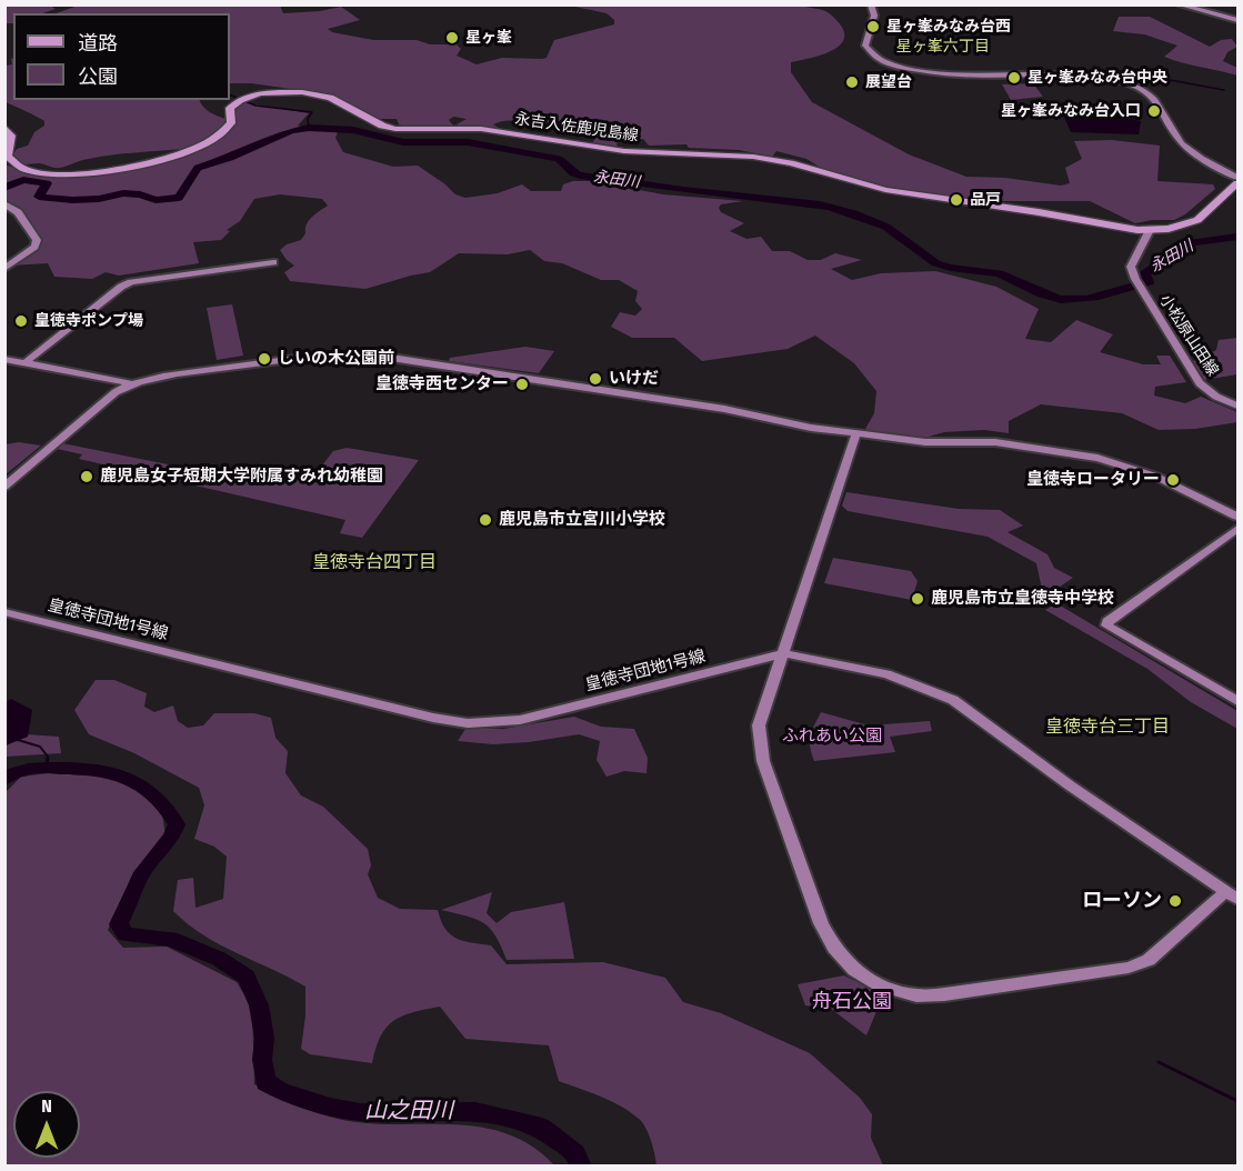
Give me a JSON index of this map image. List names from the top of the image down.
{
  "streets": {
    "main road": ["永吉入佐鹿児島線"],
    "street": ["小松原山田線", "皇徳寺団地1号線"]
  },
  "crossings": [
    ["永吉入佐鹿児島線", "小松原山田線"]
  ],
  "districts": ["星ヶ峯六丁目", "皇徳寺台四丁目", "皇徳寺台三丁目"],
  "water": ["永田川", "山之田川"],
  "parks": ["ふれあい公園", "舟石公園"],
  "places": [
    "星ヶ峯みなみ台西",
    "星ヶ峯",
    "星ヶ峯みなみ台中央",
    "展望台",
    "星ヶ峯みなみ台入口",
    "品戸",
    "皇徳寺ポンプ場",
    "しいの木公園前",
    "いけだ",
    "皇徳寺西センター",
    "鹿児島女子短期大学附属すみれ幼稚園",
    "皇徳寺ロータリー",
    "鹿児島市立宮川小学校",
    "鹿児島市立皇徳寺中学校",
    "ローソン"
  ],
  "legend": ["道路", "公園"],
  "north": "top"
}
